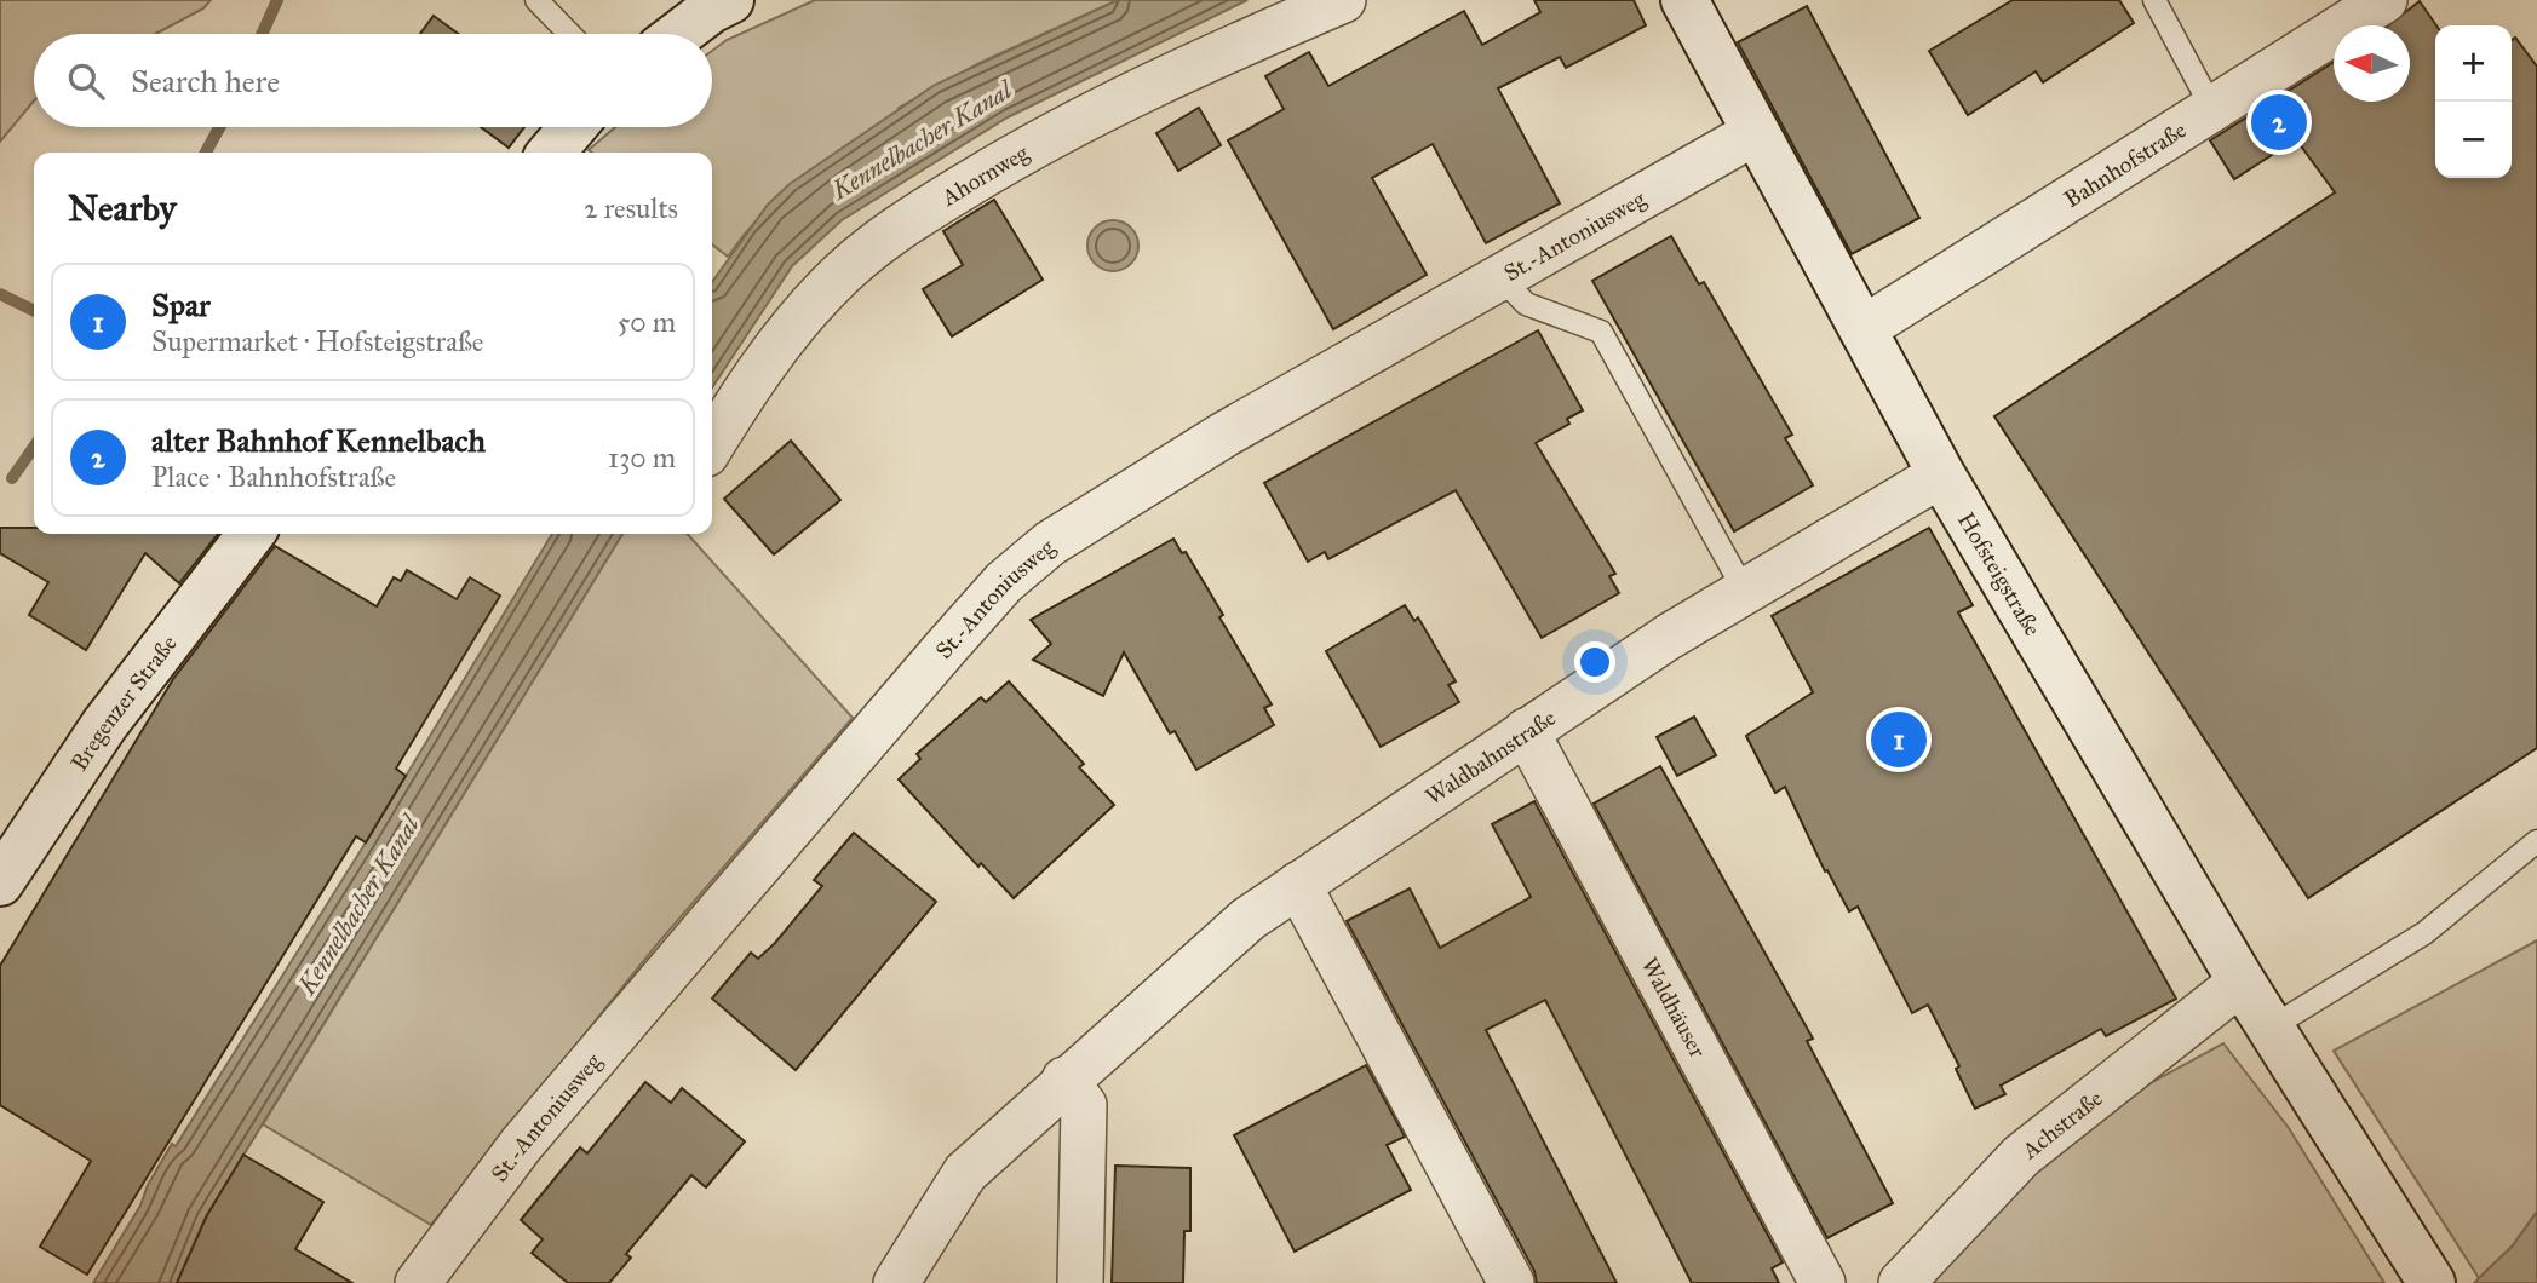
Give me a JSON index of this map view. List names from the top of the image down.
{
  "streets": {
    "main road": ["Hofsteigstraße", "Bregenzer Straße"],
    "street": [
      "Bahnhofstraße",
      "Ahornweg",
      "St.-Antoniusweg",
      "Waldbahnstraße",
      "Waldhäuser",
      "Achstraße"
    ]
  },
  "crossings": [
    ["Bahnhofstraße", "Hofsteigstraße"],
    ["St.-Antoniusweg", "Hofsteigstraße"],
    ["Hofsteigstraße", "Waldbahnstraße"],
    ["Hofsteigstraße", "Achstraße"],
    ["Waldbahnstraße", "Waldhäuser"]
  ],
  "water": ["Kennelbacher Kanal"],
  "north": "left",
  "page": {
    "map_buttons": ["+", "−"],
    "search": "Search here",
    "pins": ["2", "1"],
    "heading": ["Nearby", "2 results"],
    "list": [
      {
        "mark": "1",
        "name": "Spar",
        "note": "Supermarket · Hofsteigstraße",
        "value": "50 m"
      },
      {
        "mark": "2",
        "name": "alter Bahnhof Kennelbach",
        "note": "Place · Bahnhofstraße",
        "value": "130 m"
      }
    ]
  }
}
